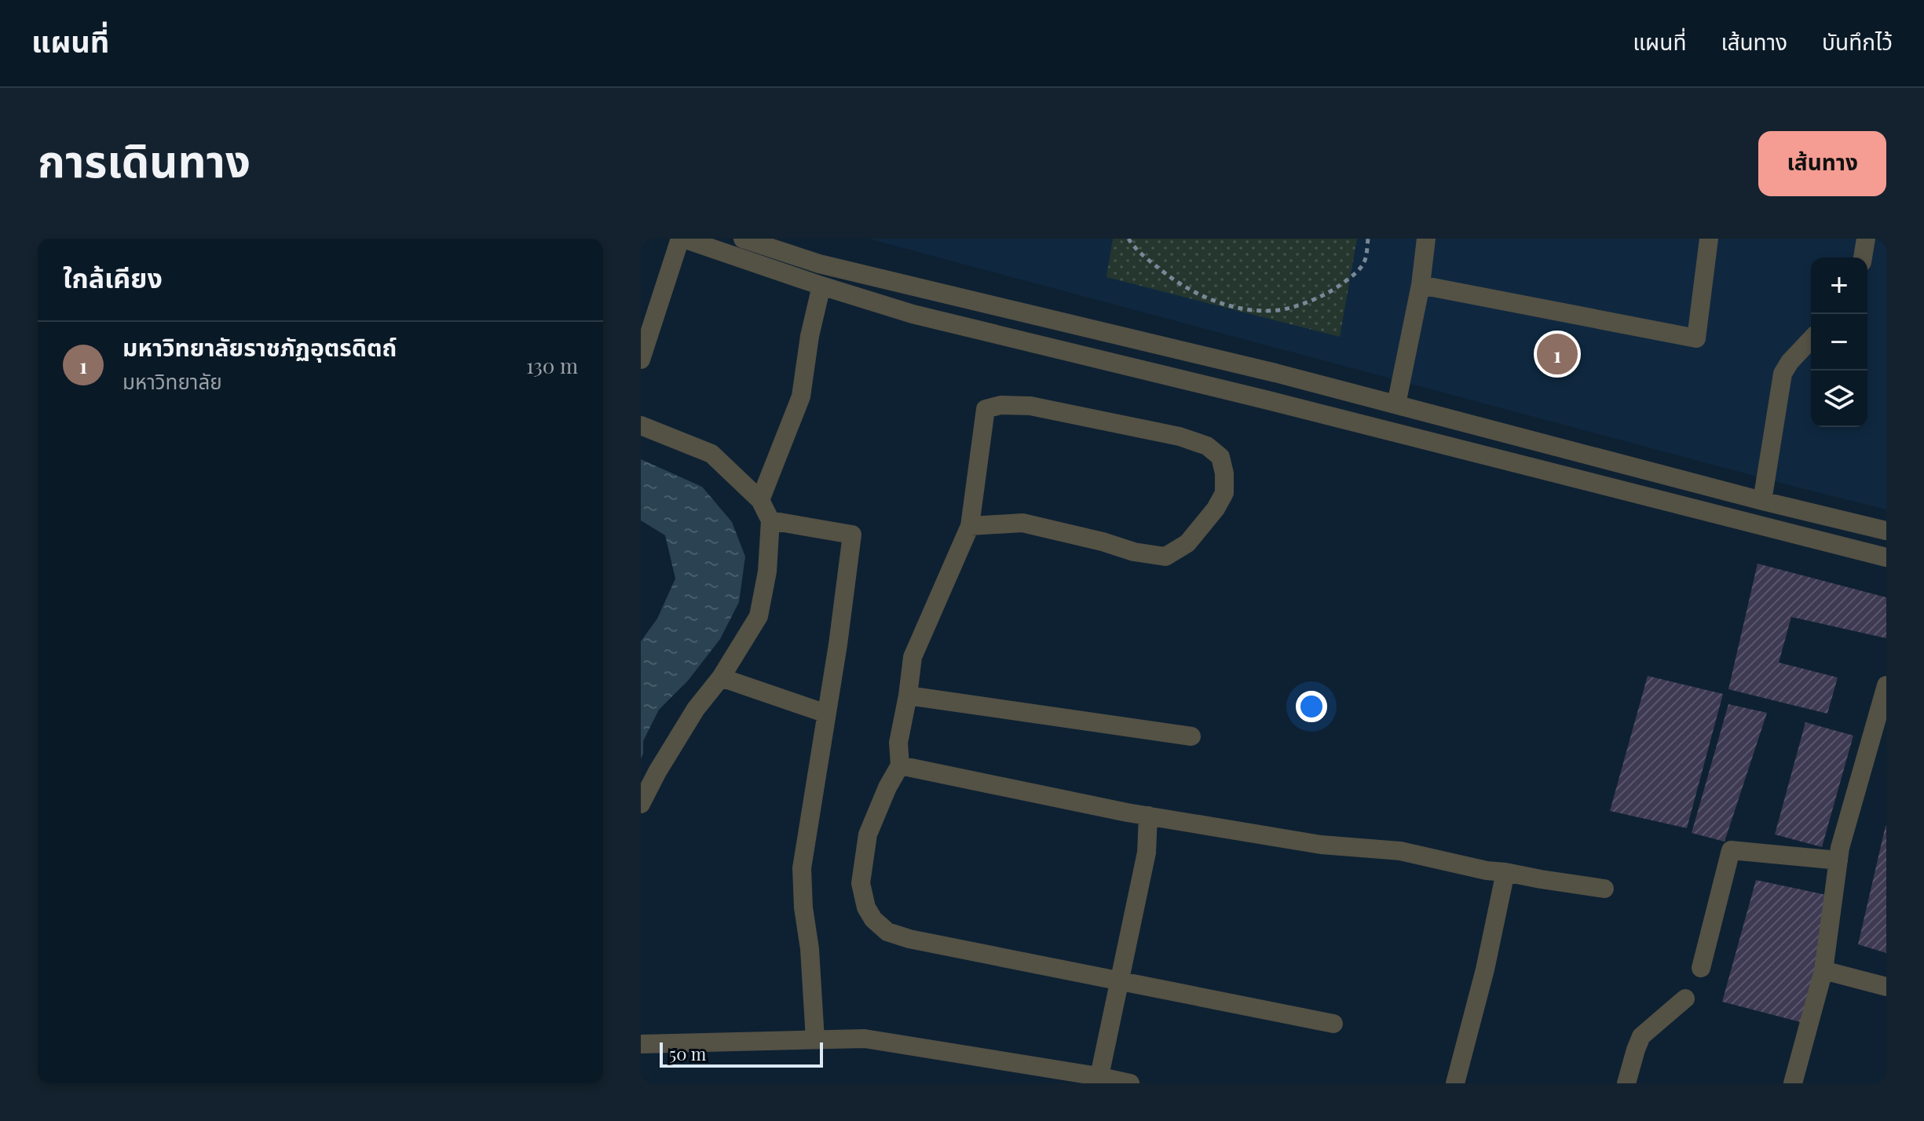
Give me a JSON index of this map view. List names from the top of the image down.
{
  "scale_bar": "50 m",
  "page": {
    "header": "แผนที่",
    "nav": ["แผนที่", "เส้นทาง", "บันทึกไว้"],
    "title": "การเดินทาง",
    "buttons": "เส้นทาง",
    "heading": "ใกล้เคียง",
    "map_buttons": ["+", "−"],
    "list": [
      {
        "mark": "1",
        "name": "มหาวิทยาลัยราชภัฏอุตรดิตถ์",
        "note": "มหาวิทยาลัย",
        "value": "130 m"
      }
    ],
    "pins": "1",
    "scale": "50 m"
  }
}
